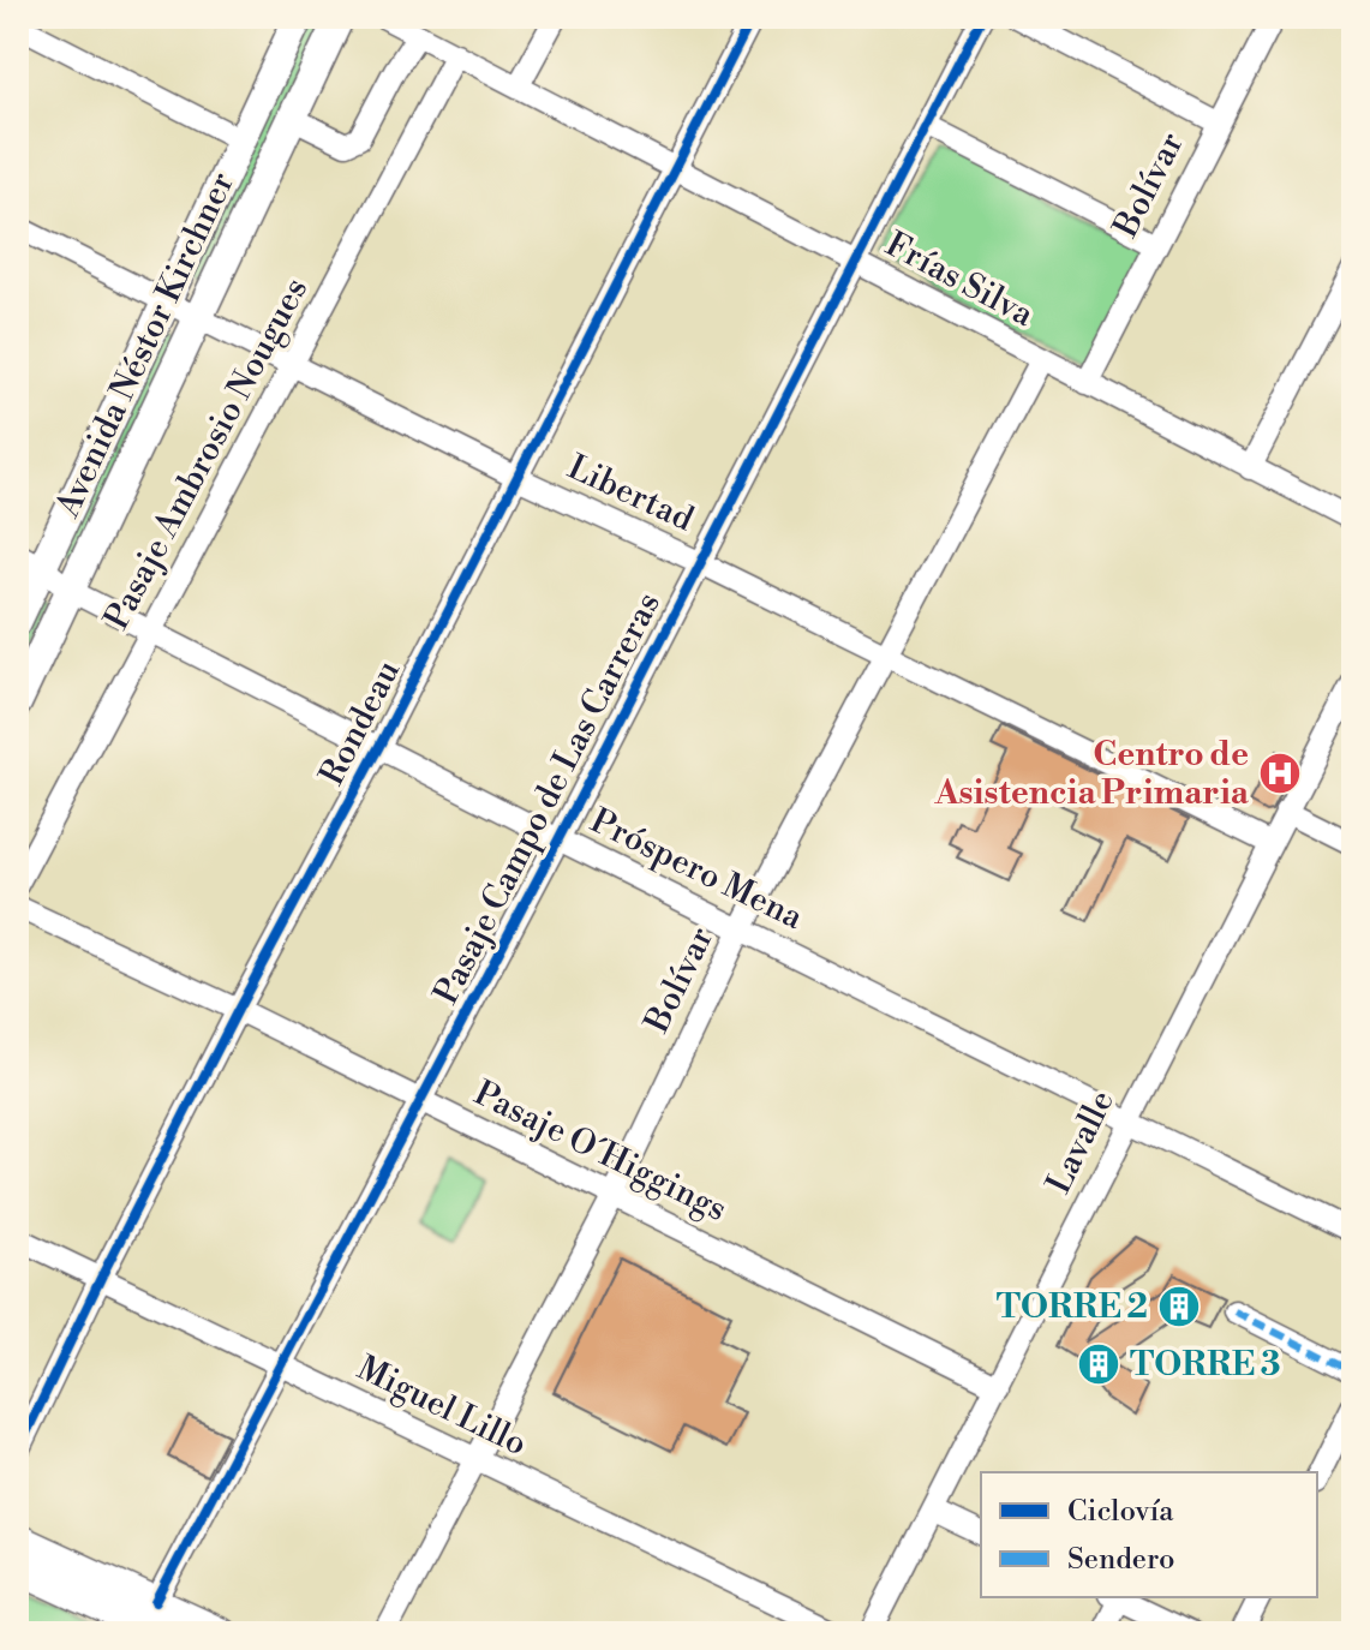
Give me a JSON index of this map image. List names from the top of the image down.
{
  "streets": {
    "main road": ["Avenida Néstor Kirchner"],
    "street": [
      "Bolívar",
      "Frías Silva",
      "Pasaje Ambrosio Nougues",
      "Libertad",
      "Rondeau",
      "Pasaje Campo de Las Carreras",
      "Próspero Mena",
      "Lavalle",
      "Pasaje O´Higgings",
      "Miguel Lillo"
    ]
  },
  "crossings": [
    ["Bolívar", "Frías Silva"],
    ["Bolívar", "Libertad"],
    ["Bolívar", "Próspero Mena"],
    ["Bolívar", "Pasaje O´Higgings"],
    ["Bolívar", "Miguel Lillo"],
    ["Frías Silva", "Pasaje Ambrosio Nougues"],
    ["Frías Silva", "Rondeau"],
    ["Frías Silva", "Pasaje Campo de Las Carreras"],
    ["Avenida Néstor Kirchner", "Libertad"],
    ["Avenida Néstor Kirchner", "Próspero Mena"],
    ["Pasaje Ambrosio Nougues", "Libertad"],
    ["Pasaje Ambrosio Nougues", "Próspero Mena"],
    ["Libertad", "Rondeau"],
    ["Libertad", "Pasaje Campo de Las Carreras"],
    ["Libertad", "Lavalle"],
    ["Rondeau", "Próspero Mena"],
    ["Rondeau", "Pasaje O´Higgings"],
    ["Rondeau", "Miguel Lillo"],
    ["Pasaje Campo de Las Carreras", "Próspero Mena"],
    ["Pasaje Campo de Las Carreras", "Pasaje O´Higgings"],
    ["Pasaje Campo de Las Carreras", "Miguel Lillo"],
    ["Próspero Mena", "Lavalle"],
    ["Lavalle", "Pasaje O´Higgings"]
  ],
  "places": {
    "hospital": ["Centro de Asistencia Primaria"],
    "building": ["TORRE 2", "TORRE 3"]
  },
  "legend": ["Ciclovía", "Sendero"]
}
